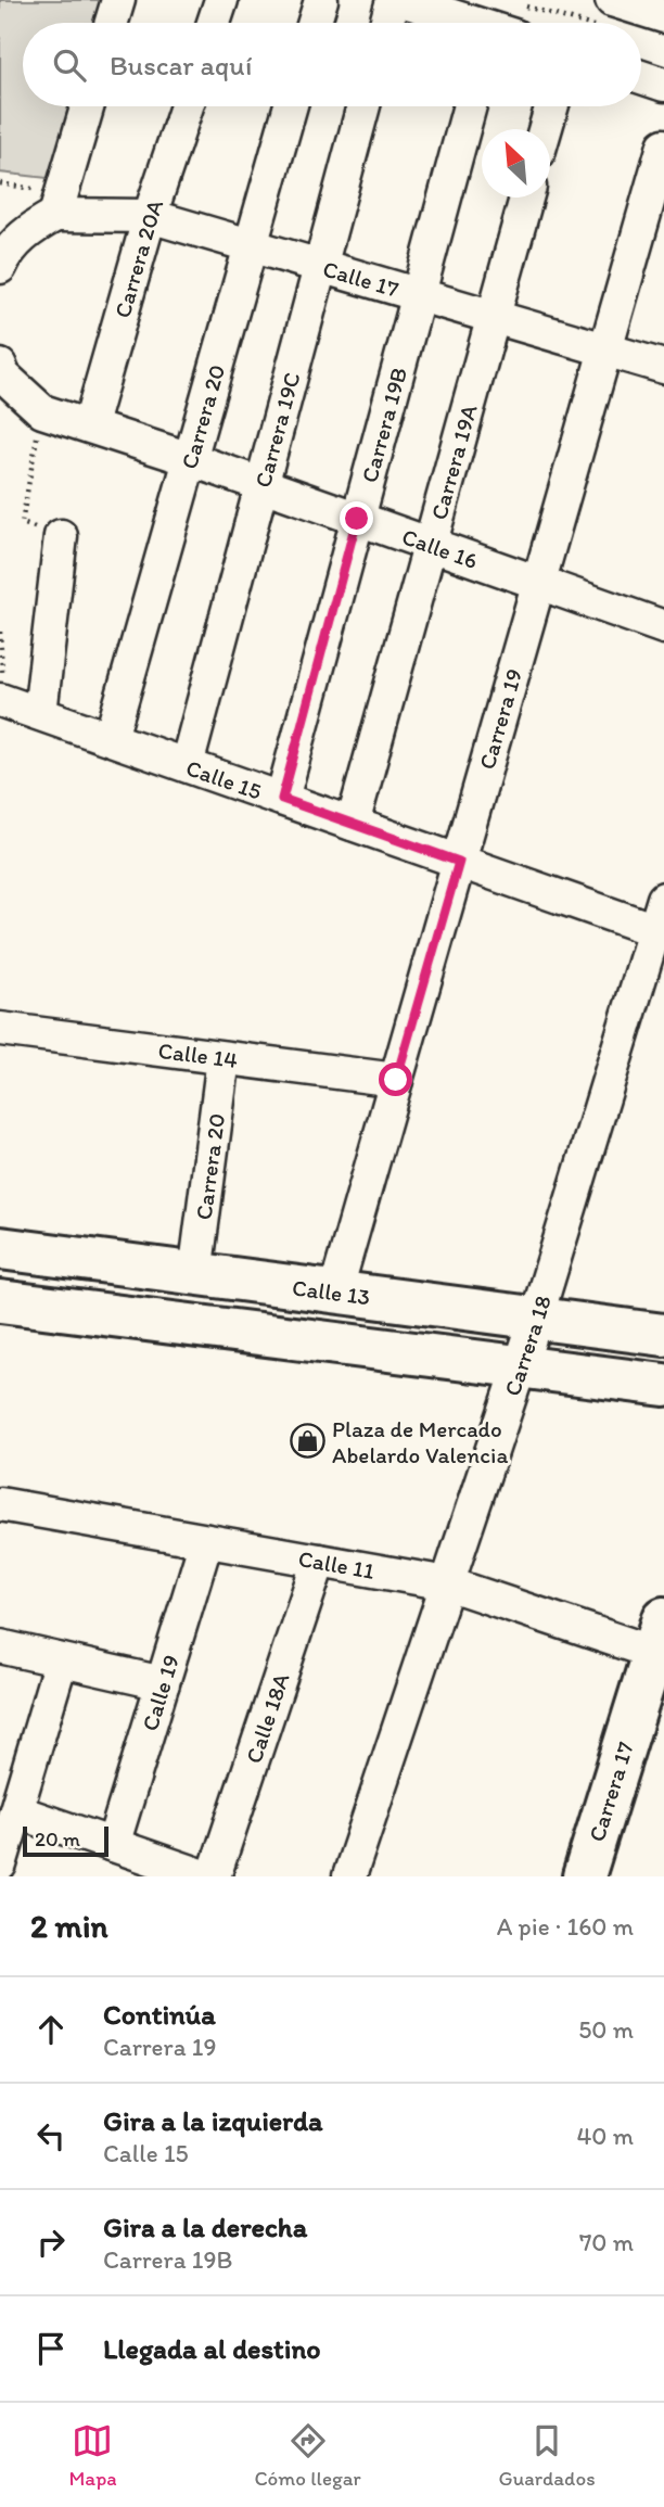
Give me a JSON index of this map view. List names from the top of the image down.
{
  "streets": {
    "street": [
      "Carrera 20A",
      "Calle 17",
      "Carrera 20",
      "Carrera 19B",
      "Carrera 19C",
      "Carrera 19A",
      "Calle 16",
      "Carrera 19",
      "Calle 15",
      "Calle 14",
      "Calle 13",
      "Carrera 18",
      "Calle 11",
      "Calle 19",
      "Calle 18A",
      "Carrera 17"
    ]
  },
  "crossings": [
    ["Carrera 20A", "Calle 17"],
    ["Carrera 20A", "Calle 16"],
    ["Calle 17", "Carrera 20"],
    ["Calle 17", "Carrera 19B"],
    ["Calle 17", "Carrera 19C"],
    ["Calle 17", "Carrera 19A"],
    ["Calle 17", "Carrera 19"],
    ["Carrera 20", "Calle 16"],
    ["Carrera 20", "Calle 15"],
    ["Carrera 20", "Calle 14"],
    ["Carrera 20", "Calle 13"],
    ["Carrera 19B", "Calle 16"],
    ["Carrera 19B", "Calle 15"],
    ["Carrera 19C", "Calle 16"],
    ["Carrera 19C", "Calle 15"],
    ["Carrera 19A", "Calle 16"],
    ["Carrera 19A", "Calle 15"],
    ["Calle 16", "Carrera 19"],
    ["Carrera 19", "Calle 15"],
    ["Carrera 19", "Calle 14"],
    ["Carrera 19", "Calle 13"],
    ["Calle 15", "Carrera 18"],
    ["Calle 13", "Carrera 18"],
    ["Carrera 18", "Calle 11"],
    ["Calle 11", "Calle 19"],
    ["Calle 11", "Calle 18A"],
    ["Calle 11", "Carrera 17"]
  ],
  "places": {
    "shop": ["Plaza de Mercado Abelardo Valencia"]
  },
  "scale_bar": "20 m",
  "north": "top left",
  "page": {
    "search": "Buscar aquí",
    "scale": "20 m",
    "heading": ["2 min", "A pie · 160 m"],
    "list": [
      ["Continúa", "Carrera 19", "50 m"],
      ["Gira a la izquierda", "Calle 15", "40 m"],
      ["Gira a la derecha", "Carrera 19B", "70 m"],
      "Llegada al destino"
    ],
    "nav": ["Mapa", "Cómo llegar", "Guardados"]
  }
}
